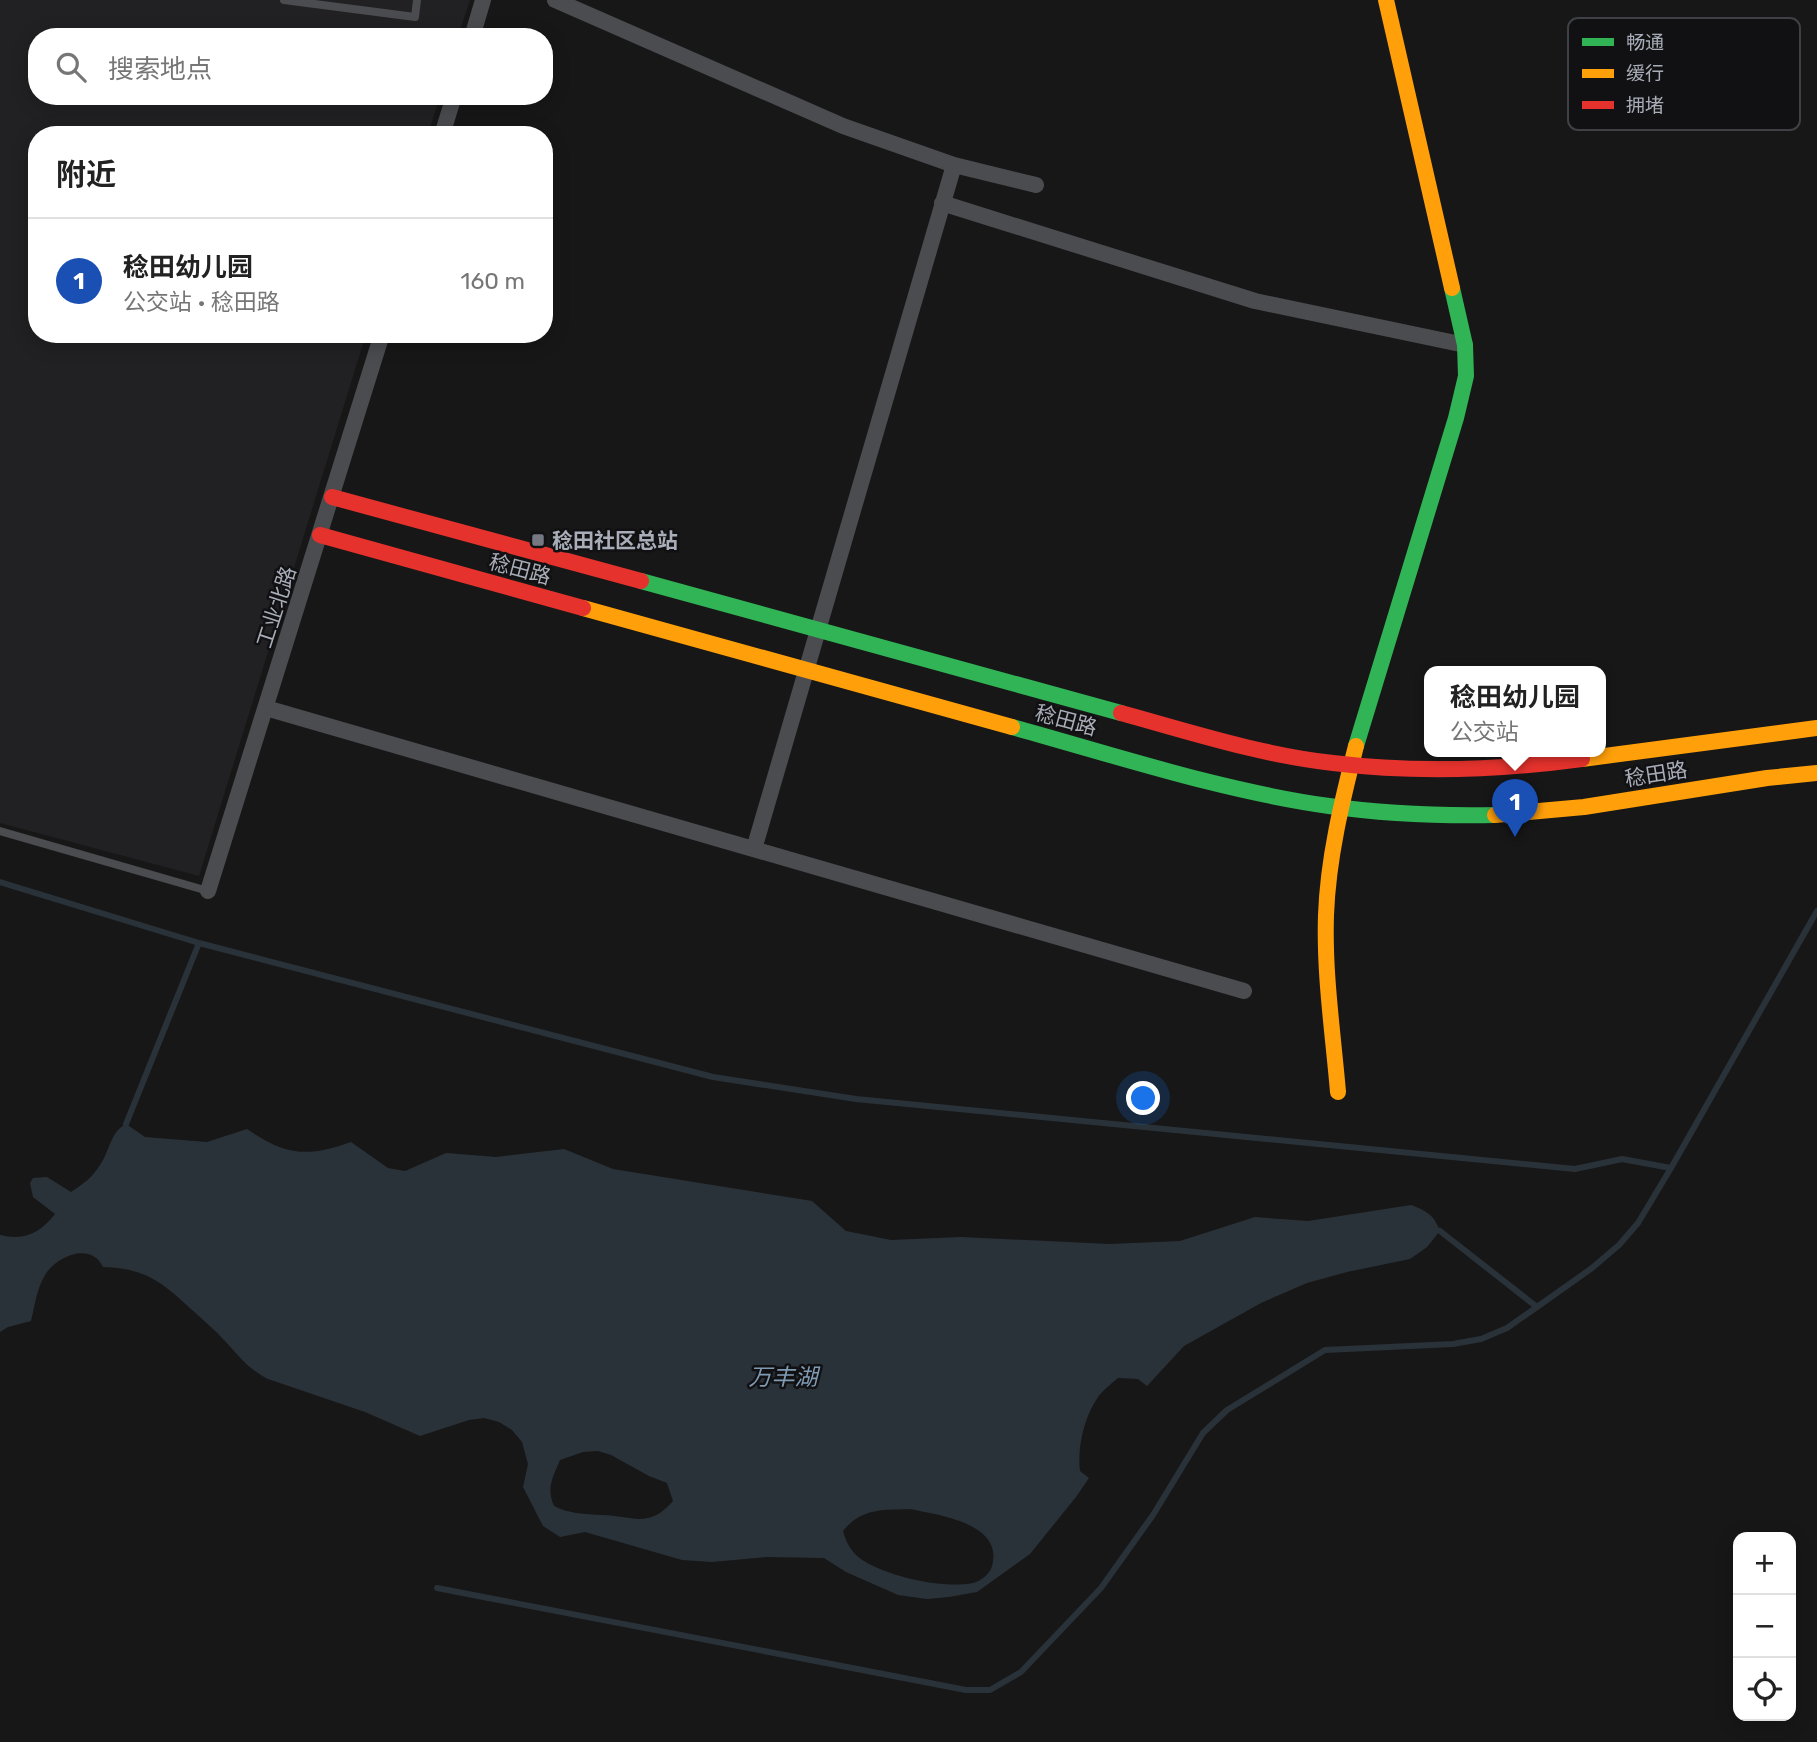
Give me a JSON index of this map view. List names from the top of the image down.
{
  "streets": {
    "street": ["稔田路", "工业北路"]
  },
  "crossings": [
    ["稔田路", "工业北路"]
  ],
  "water": ["万丰湖"],
  "places": {
    "transit": ["稔田社区总站"]
  },
  "legend": ["畅通", "缓行", "拥堵"],
  "page": {
    "search": "搜索地点",
    "heading": "附近",
    "list": [
      {
        "mark": "1",
        "name": "稔田幼儿园",
        "note": "公交站 · 稔田路",
        "value": "160 m"
      }
    ],
    "popup": ["稔田幼儿园", "公交站"],
    "pins": "1",
    "map_buttons": ["+", "−"]
  }
}
